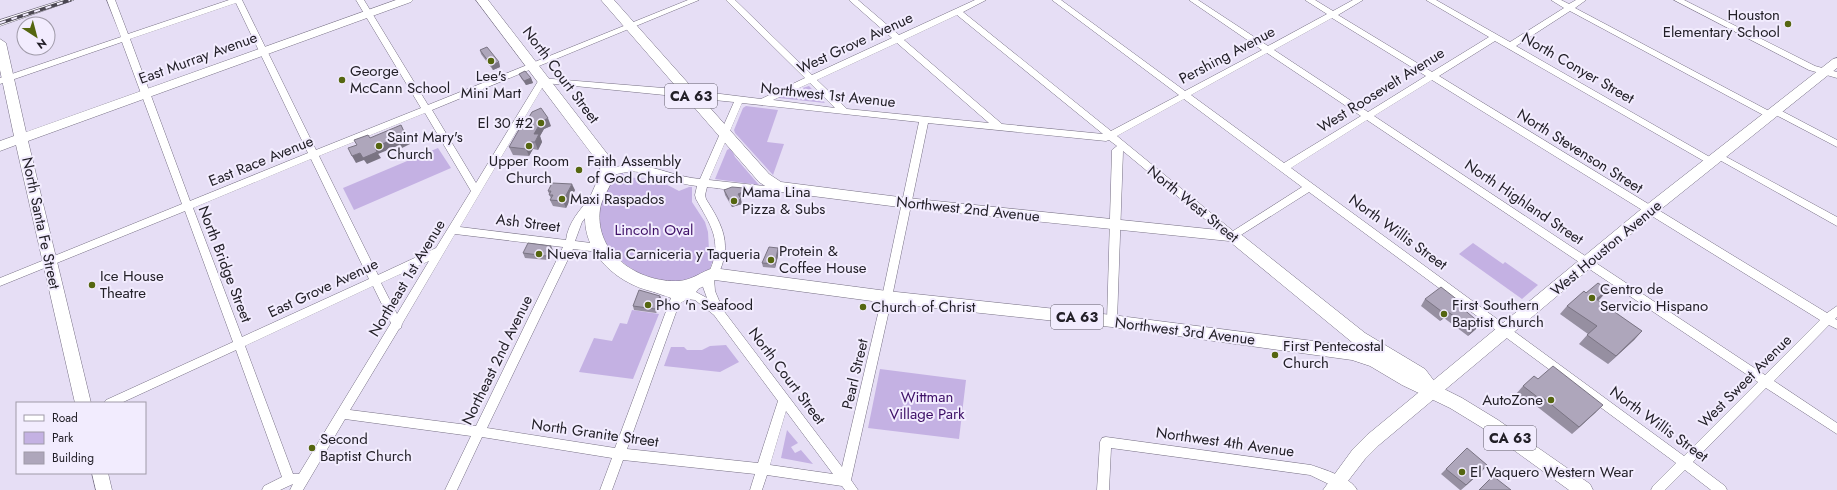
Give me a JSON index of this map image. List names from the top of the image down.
{
  "streets": {
    "main road": [
      "North Court Street",
      "CA 63",
      "North West Street",
      "Northwest 2nd Avenue",
      "Northwest 3rd Avenue"
    ],
    "street": [
      "West Grove Avenue",
      "Pershing Avenue",
      "East Murray Avenue",
      "North Conyer Street",
      "West Roosevelt Avenue",
      "Northwest 1st Avenue",
      "North Stevenson Street",
      "East Race Avenue",
      "North Highland Street",
      "North Santa Fe Street",
      "Ash Street",
      "North Willis Street",
      "West Houston Avenue",
      "North Bridge Street",
      "Northeast 1st Avenue",
      "East Grove Avenue",
      "Northeast 2nd Avenue",
      "Pearl Street",
      "West Sweet Avenue",
      "North Granite Street",
      "Northwest 4th Avenue"
    ]
  },
  "crossings": [
    ["West Grove Avenue", "Northwest 1st Avenue"],
    ["West Grove Avenue", "North West Street"],
    ["Pershing Avenue", "Northwest 1st Avenue"],
    ["Pershing Avenue", "North Stevenson Street"],
    ["Pershing Avenue", "North Highland Street"],
    ["Pershing Avenue", "North West Street"],
    ["Pershing Avenue", "North Willis Street"],
    ["East Murray Avenue", "North Santa Fe Street"],
    ["East Murray Avenue", "North Bridge Street"],
    ["North Conyer Street", "West Roosevelt Avenue"],
    ["North Conyer Street", "West Houston Avenue"],
    ["North Court Street", "Northwest 1st Avenue"],
    ["North Court Street", "CA 63"],
    ["North Court Street", "East Race Avenue"],
    ["North Court Street", "Northwest 2nd Avenue"],
    ["North Court Street", "Ash Street"],
    ["North Court Street", "Northeast 1st Avenue"],
    ["North Court Street", "Northwest 3rd Avenue"],
    ["North Court Street", "Northeast 2nd Avenue"],
    ["North Court Street", "Pearl Street"],
    ["North Court Street", "North Granite Street"],
    ["West Roosevelt Avenue", "North Stevenson Street"],
    ["West Roosevelt Avenue", "North Highland Street"],
    ["West Roosevelt Avenue", "North Willis Street"],
    ["Northwest 1st Avenue", "CA 63"],
    ["Northwest 1st Avenue", "North West Street"],
    ["Northwest 1st Avenue", "Northeast 1st Avenue"],
    ["Northwest 1st Avenue", "Pearl Street"],
    ["CA 63", "East Race Avenue"],
    ["CA 63", "North West Street"],
    ["CA 63", "Northwest 2nd Avenue"],
    ["CA 63", "Ash Street"],
    ["CA 63", "West Houston Avenue"],
    ["CA 63", "Northwest 3rd Avenue"],
    ["CA 63", "Northeast 2nd Avenue"],
    ["North Stevenson Street", "West Houston Avenue"],
    ["North Stevenson Street", "West Sweet Avenue"],
    ["East Race Avenue", "North Santa Fe Street"],
    ["East Race Avenue", "North Bridge Street"],
    ["North Highland Street", "West Houston Avenue"],
    ["North Highland Street", "West Sweet Avenue"],
    ["North West Street", "Northwest 2nd Avenue"],
    ["North West Street", "West Houston Avenue"],
    ["North West Street", "Northwest 3rd Avenue"],
    ["Northwest 2nd Avenue", "Ash Street"],
    ["Northwest 2nd Avenue", "Northwest 3rd Avenue"],
    ["Northwest 2nd Avenue", "Northeast 2nd Avenue"],
    ["Northwest 2nd Avenue", "Pearl Street"],
    ["Ash Street", "Northeast 1st Avenue"],
    ["Ash Street", "Northwest 3rd Avenue"],
    ["Ash Street", "Northeast 2nd Avenue"],
    ["North Willis Street", "West Houston Avenue"],
    ["North Willis Street", "West Sweet Avenue"],
    ["West Houston Avenue", "Northwest 3rd Avenue"],
    ["West Houston Avenue", "Northwest 4th Avenue"],
    ["North Bridge Street", "East Grove Avenue"],
    ["Northeast 1st Avenue", "East Grove Avenue"],
    ["Northeast 1st Avenue", "North Granite Street"],
    ["Northwest 3rd Avenue", "Northeast 2nd Avenue"],
    ["Northwest 3rd Avenue", "Pearl Street"],
    ["Northeast 2nd Avenue", "North Granite Street"],
    ["Pearl Street", "North Granite Street"]
  ],
  "parks": ["Lincoln Oval", "Wittman Village Park"],
  "places": [
    "Houston Elementary School",
    "Lee's Mini Mart",
    "George McCann School",
    "El 30 #2",
    "Saint Mary's Church",
    "Upper Room Church",
    "Faith Assembly of God Church",
    "Maxi Raspados",
    "Mama Lina Pizza & Subs",
    "Nueva Italia Carniceria y Taqueria",
    "Protein & Coffee House",
    "Ice House Theatre",
    "Centro de Servicio Hispano",
    "Pho 'n Seafood",
    "Church of Christ",
    "First Southern Baptist Church",
    "First Pentecostal Church",
    "AutoZone",
    "Second Baptist Church",
    "El Vaquero Western Wear"
  ],
  "legend": ["Road", "Park", "Building"],
  "north": "bottom right"
}
